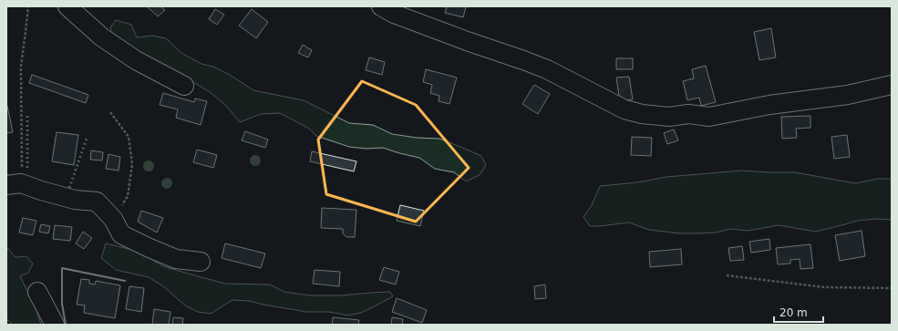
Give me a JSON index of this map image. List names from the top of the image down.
{
  "scale_bar": "20 m"
}
